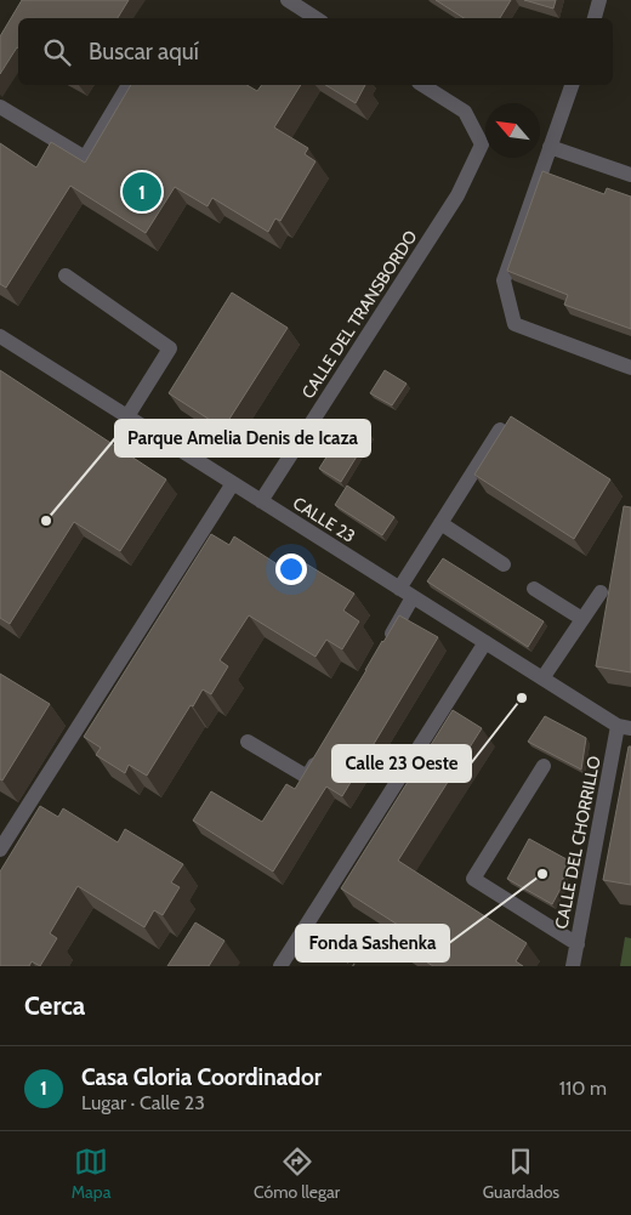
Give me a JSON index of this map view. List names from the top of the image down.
{
  "streets": {
    "street": ["CALLE DEL TRANSBORDO", "CALLE 23", "CALLE DEL CHORRILLO"]
  },
  "crossings": [
    ["CALLE DEL TRANSBORDO", "CALLE 23"],
    ["CALLE 23", "CALLE DEL CHORRILLO"]
  ],
  "places": ["Parque Amelia Denis de Icaza", "Calle 23 Oeste", "Fonda Sashenka"],
  "north": "top left",
  "page": {
    "search": "Buscar aquí",
    "pins": "1",
    "heading": "Cerca",
    "list": [
      {
        "mark": "1",
        "name": "Casa Gloria Coordinador",
        "note": "Lugar · Calle 23",
        "value": "110 m"
      }
    ],
    "nav": ["Mapa", "Cómo llegar", "Guardados"]
  }
}
